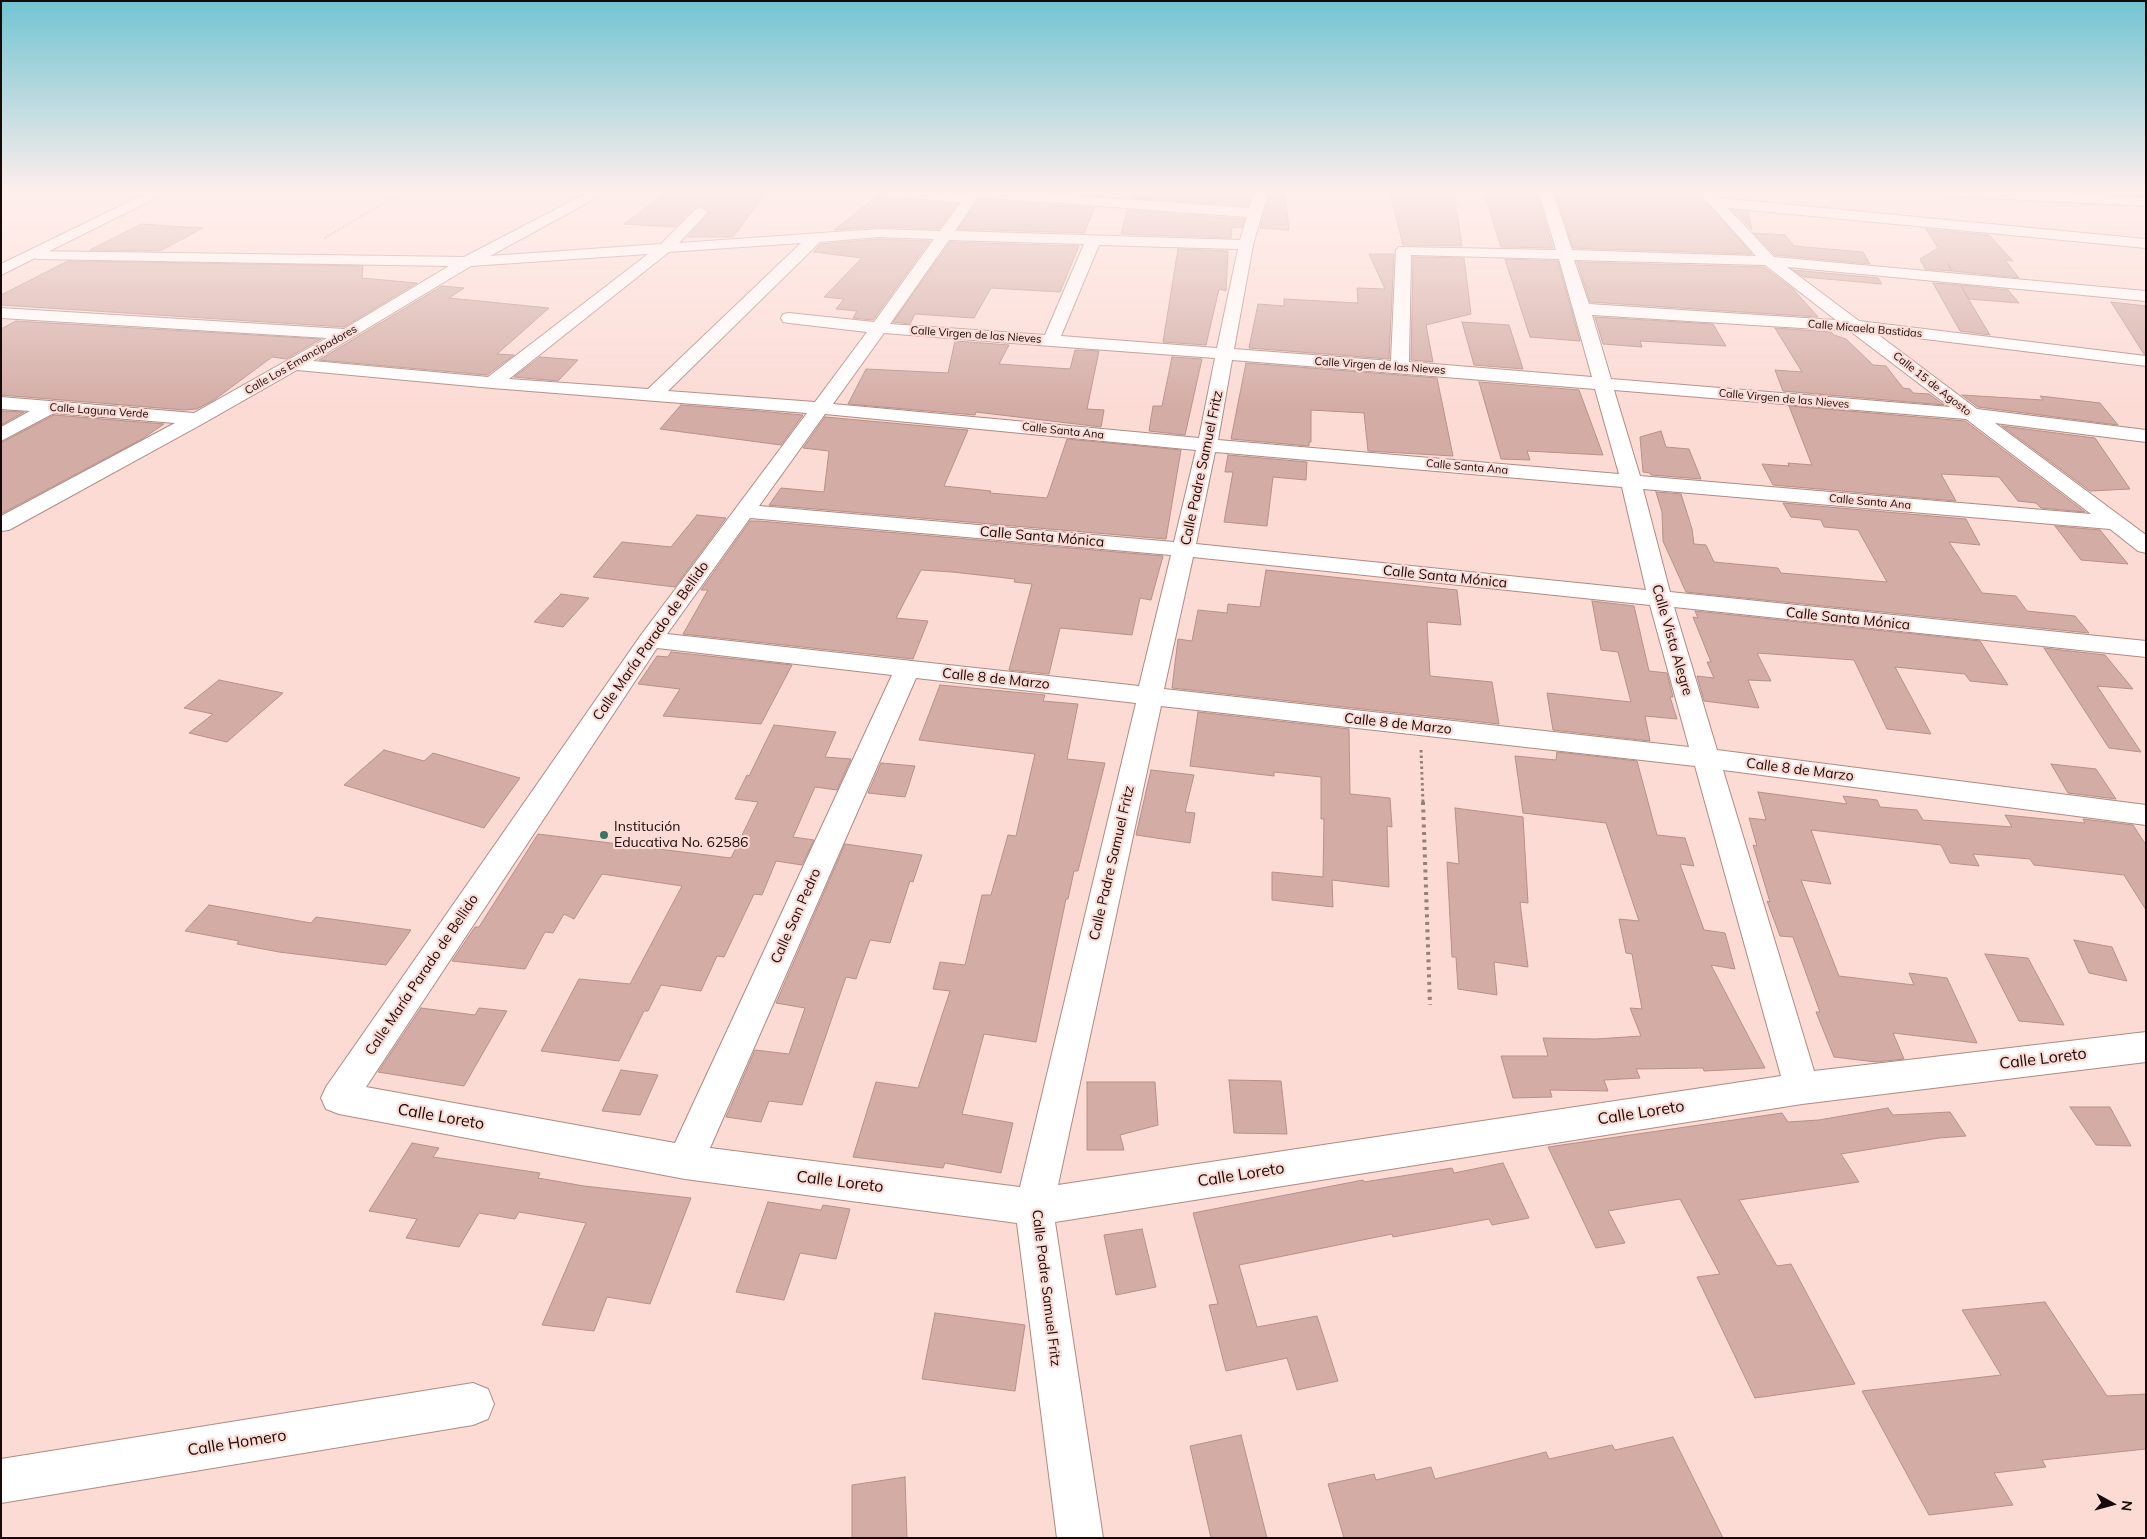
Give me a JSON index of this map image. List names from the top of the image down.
{
  "streets": {
    "street": [
      "Calle Micaela Bastidas",
      "Calle Virgen de las Nieves",
      "Calle Los Emancipadores",
      "Calle 15 de Agosto",
      "Calle Laguna Verde",
      "Calle Santa Ana",
      "Calle Padre Samuel Fritz",
      "Calle Santa Mónica",
      "Calle Vista Alegre",
      "Calle María Parado de Bellido",
      "Calle 8 de Marzo",
      "Calle San Pedro",
      "Calle Loreto",
      "Calle Homero"
    ]
  },
  "crossings": [
    ["Calle Micaela Bastidas", "Calle 15 de Agosto"],
    ["Calle Micaela Bastidas", "Calle Vista Alegre"],
    ["Calle Virgen de las Nieves", "Calle 15 de Agosto"],
    ["Calle Virgen de las Nieves", "Calle Padre Samuel Fritz"],
    ["Calle Virgen de las Nieves", "Calle Vista Alegre"],
    ["Calle Virgen de las Nieves", "Calle María Parado de Bellido"],
    ["Calle Los Emancipadores", "Calle Laguna Verde"],
    ["Calle Los Emancipadores", "Calle Santa Ana"],
    ["Calle 15 de Agosto", "Calle Santa Ana"],
    ["Calle Santa Ana", "Calle Padre Samuel Fritz"],
    ["Calle Santa Ana", "Calle Vista Alegre"],
    ["Calle Santa Ana", "Calle María Parado de Bellido"],
    ["Calle Padre Samuel Fritz", "Calle Santa Mónica"],
    ["Calle Padre Samuel Fritz", "Calle 8 de Marzo"],
    ["Calle Padre Samuel Fritz", "Calle Loreto"],
    ["Calle Santa Mónica", "Calle Vista Alegre"],
    ["Calle Santa Mónica", "Calle María Parado de Bellido"],
    ["Calle Vista Alegre", "Calle 8 de Marzo"],
    ["Calle Vista Alegre", "Calle Loreto"],
    ["Calle María Parado de Bellido", "Calle 8 de Marzo"],
    ["Calle María Parado de Bellido", "Calle Loreto"],
    ["Calle 8 de Marzo", "Calle San Pedro"],
    ["Calle San Pedro", "Calle Loreto"]
  ],
  "places": ["Institución Educativa No. 62586"],
  "north": "right"
}
